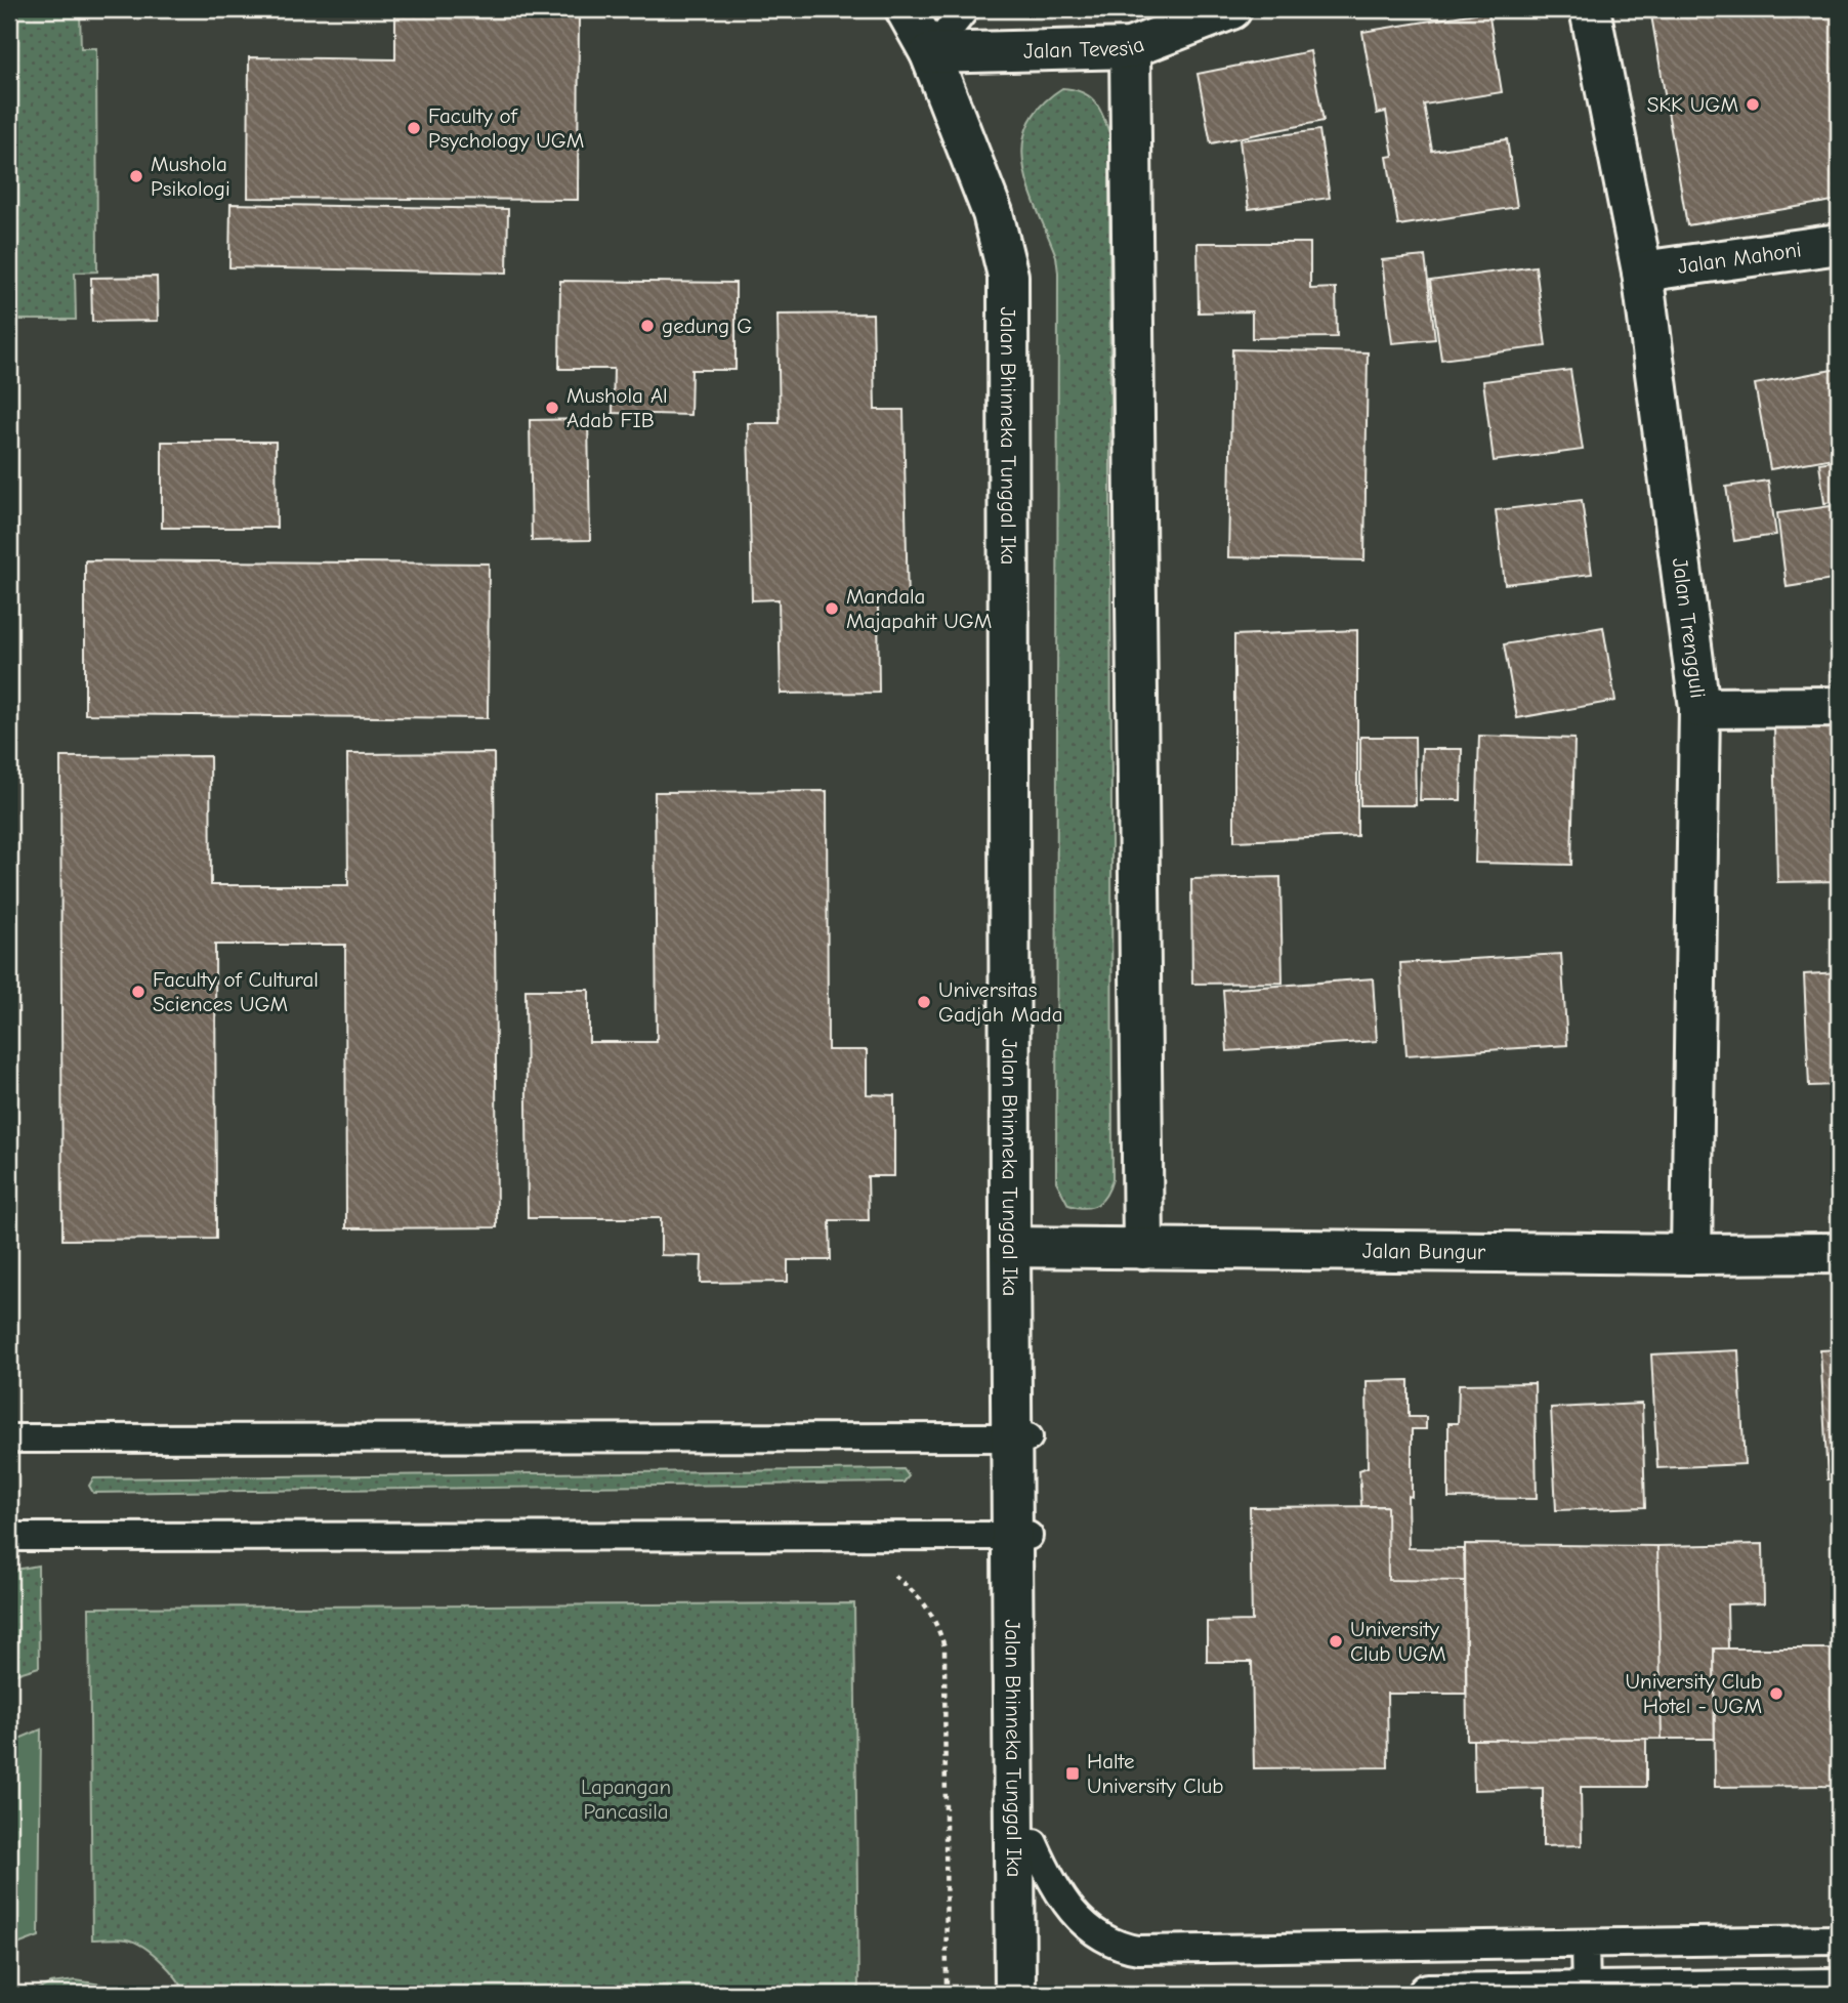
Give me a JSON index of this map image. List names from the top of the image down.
{
  "streets": {
    "street": [
      "Jalan Tevesia",
      "Jalan Mahoni",
      "Jalan Bhinneka Tunggal Ika",
      "Jalan Trengguli",
      "Jalan Bungur"
    ]
  },
  "crossings": [
    ["Jalan Tevesia", "Jalan Bhinneka Tunggal Ika"],
    ["Jalan Mahoni", "Jalan Trengguli"],
    ["Jalan Bhinneka Tunggal Ika", "Jalan Bungur"],
    ["Jalan Trengguli", "Jalan Bungur"]
  ],
  "parks": ["Lapangan Pancasila"],
  "places": {
    "other": [
      "SKK UGM",
      "Faculty of Psychology UGM",
      "Mushola Psikologi",
      "gedung G",
      "Mushola Al Adab FIB",
      "Mandala Majapahit UGM",
      "Faculty of Cultural Sciences UGM",
      "Universitas Gadjah Mada",
      "University Club UGM",
      "University Club Hotel - UGM"
    ],
    "transit": ["Halte University Club"]
  }
}
